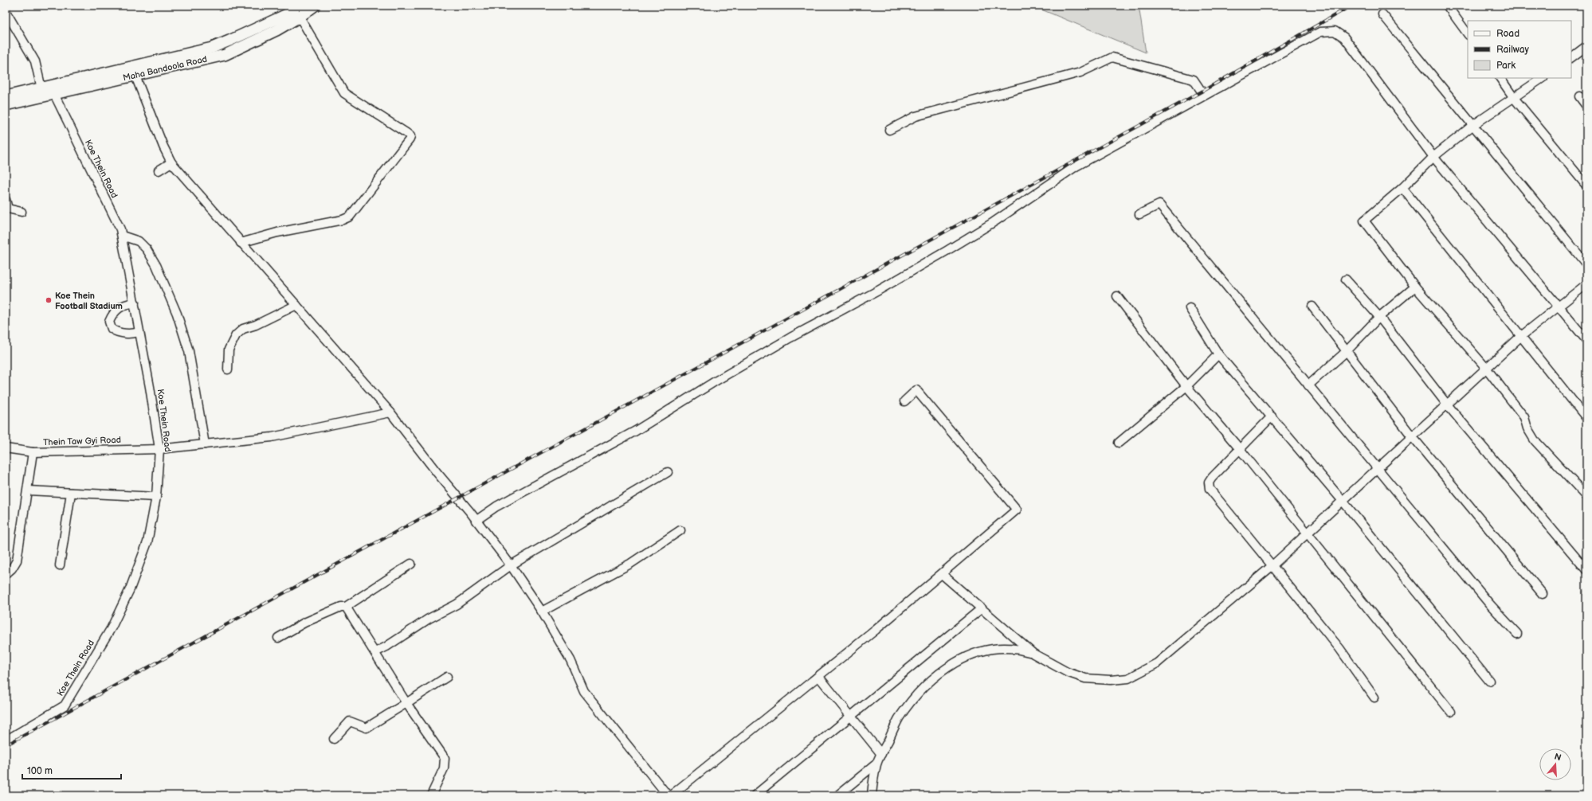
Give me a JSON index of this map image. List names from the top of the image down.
{
  "streets": {
    "main road": ["Maha Bandoola Road"],
    "street": ["Koe Thein Road", "Thein Taw Gyi Road"]
  },
  "crossings": [
    ["Maha Bandoola Road", "Koe Thein Road"],
    ["Koe Thein Road", "Thein Taw Gyi Road"]
  ],
  "places": ["Koe Thein Football Stadium"],
  "legend": ["Road", "Railway", "Park"],
  "scale_bar": "100 m",
  "north": "top"
}
